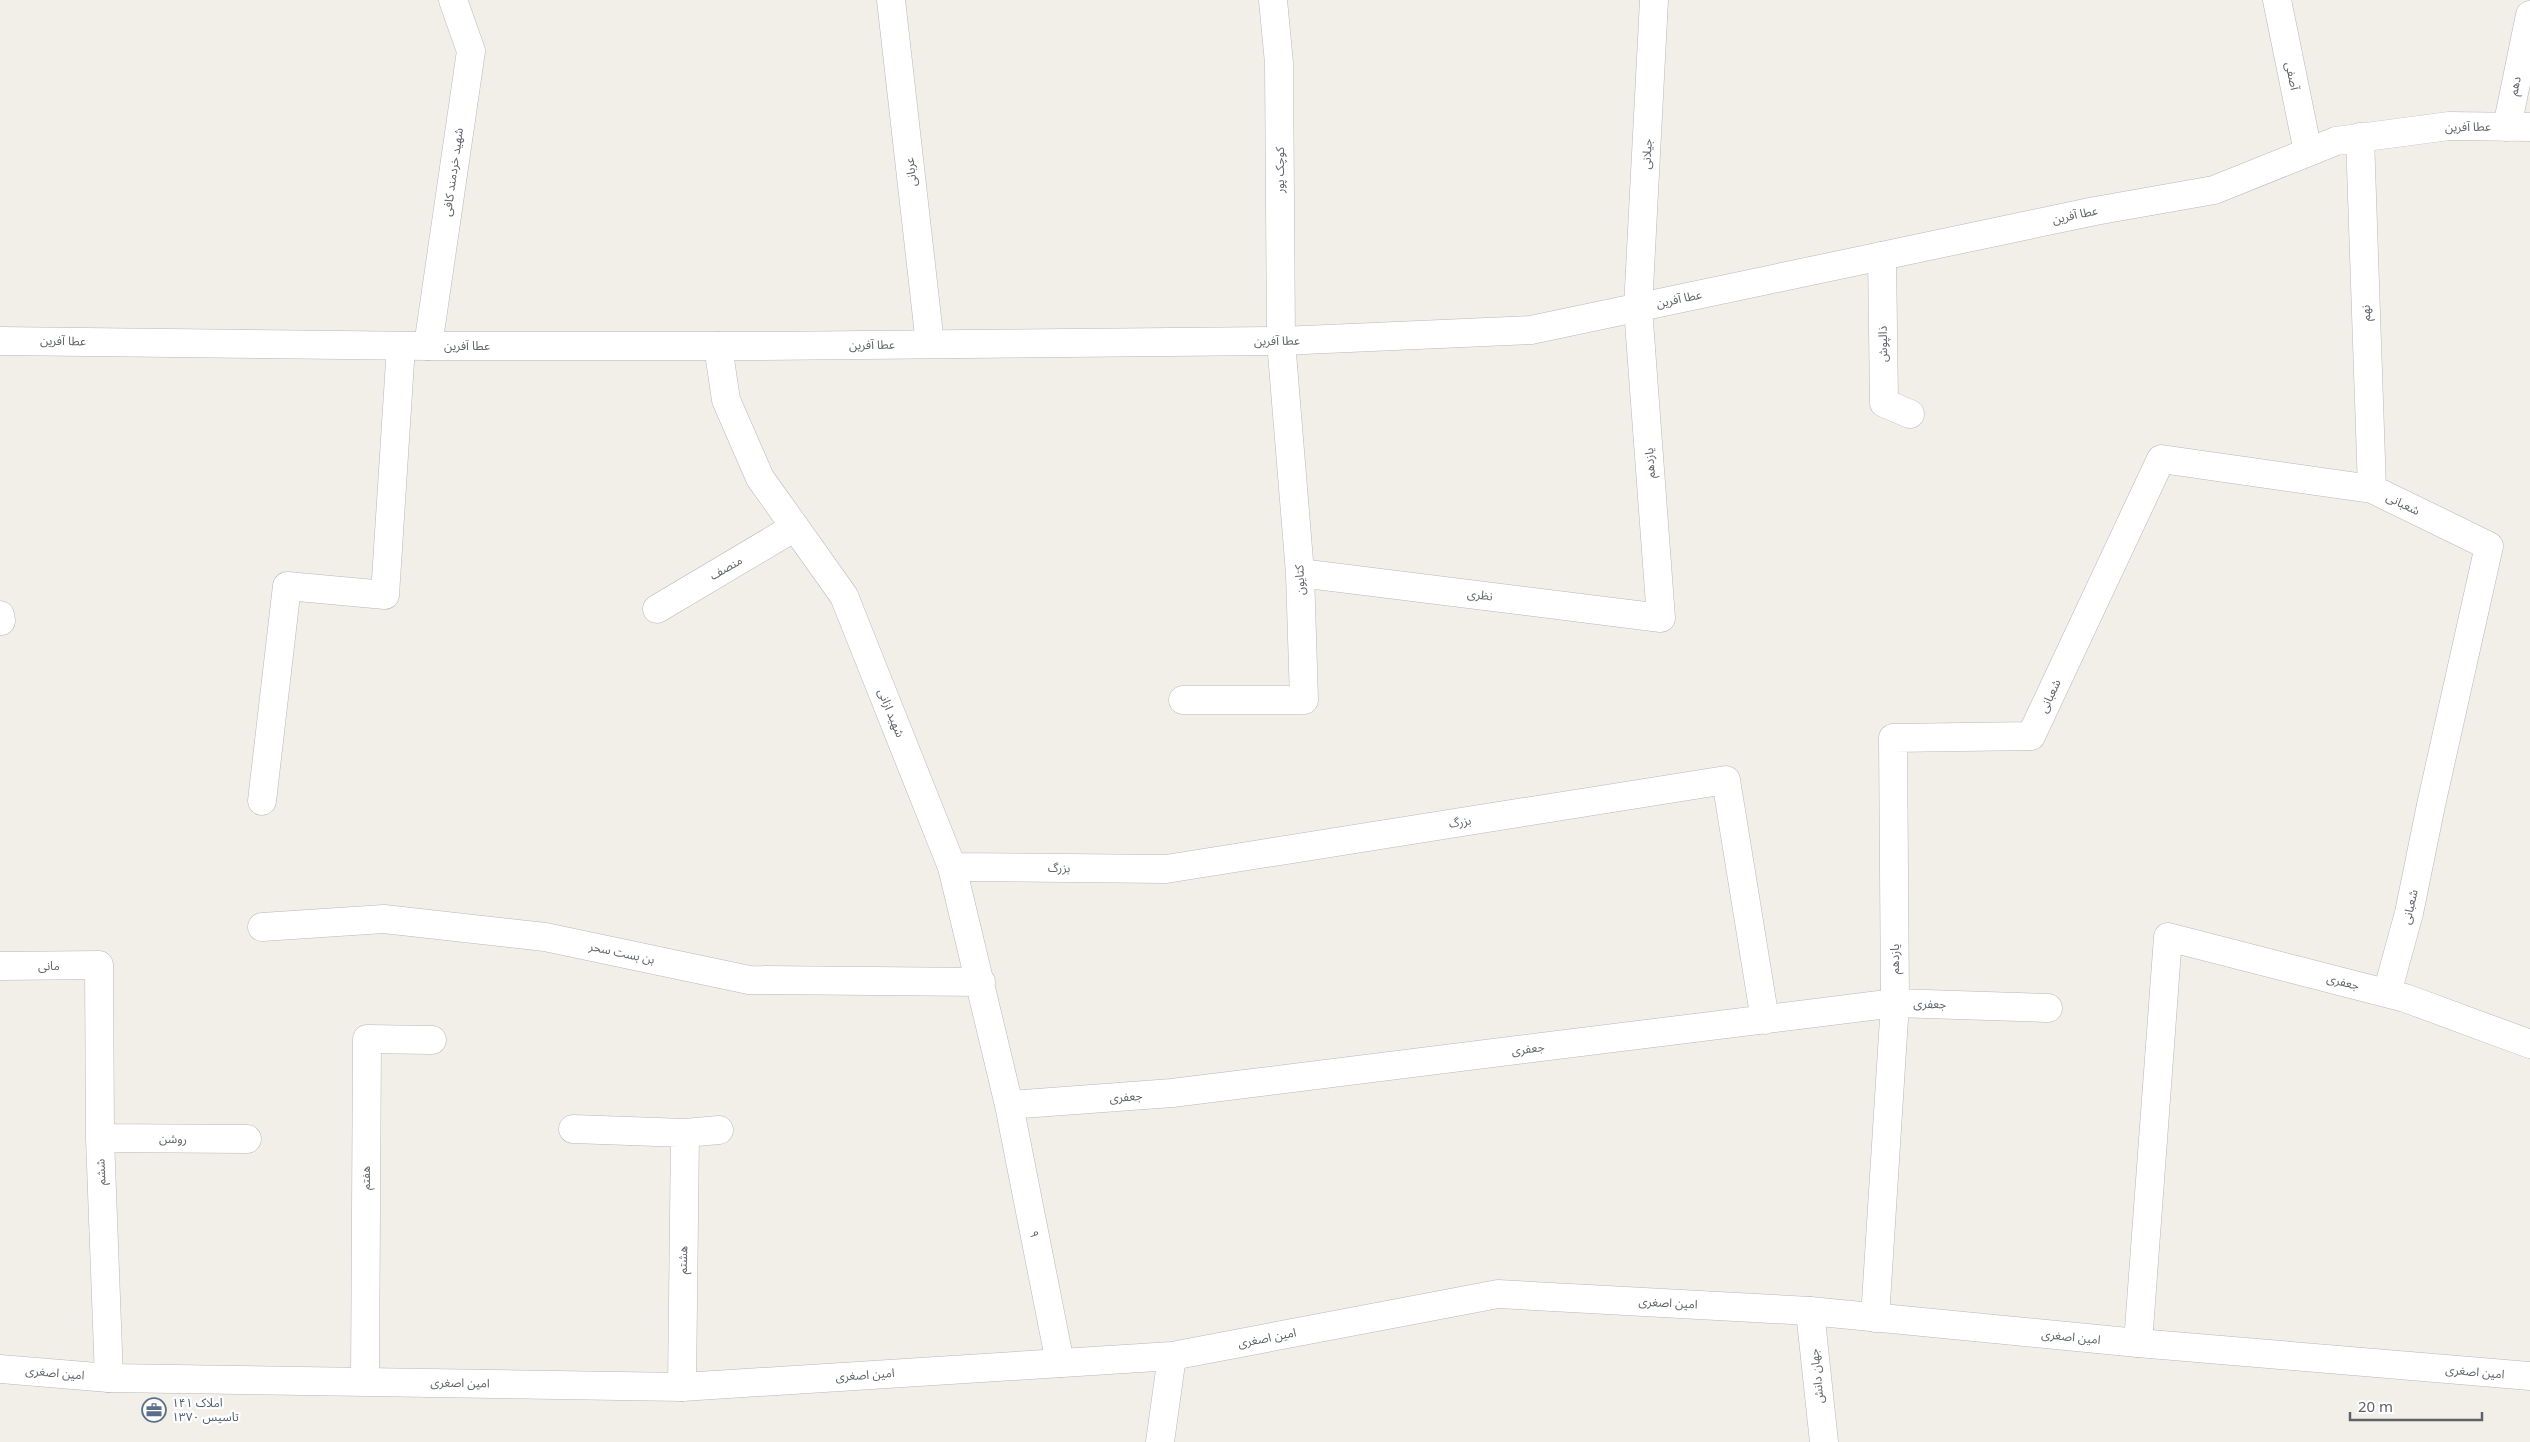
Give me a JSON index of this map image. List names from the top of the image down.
{
  "streets": {
    "street": [
      "آصفی",
      "دهم",
      "عطا آفرین",
      "جیلانی",
      "کوچک پور",
      "شهید خردمند کافی",
      "عربانی",
      "نهم",
      "ذالپوش",
      "یازدهم",
      "شعبانی",
      "منصف",
      "کتایون",
      "نظری",
      "شهید ازانی",
      "بزرگ",
      "بن بست سحر",
      "مانی",
      "جعفری",
      "روشن",
      "ششم",
      "هفتم",
      "۹",
      "هشتم",
      "امین اصغری",
      "جهان دانش"
    ]
  },
  "crossings": [
    ["آصفی", "عطا آفرین"],
    ["دهم", "عطا آفرین"],
    ["عطا آفرین", "جیلانی"],
    ["عطا آفرین", "کوچک پور"],
    ["عطا آفرین", "شهید خردمند کافی"],
    ["عطا آفرین", "عربانی"],
    ["عطا آفرین", "نهم"],
    ["عطا آفرین", "ذالپوش"],
    ["عطا آفرین", "یازدهم"],
    ["عطا آفرین", "کتایون"],
    ["عطا آفرین", "شهید ازانی"],
    ["جیلانی", "یازدهم"],
    ["کوچک پور", "کتایون"],
    ["نهم", "شعبانی"],
    ["یازدهم", "شعبانی"],
    ["یازدهم", "نظری"],
    ["یازدهم", "جعفری"],
    ["یازدهم", "امین اصغری"],
    ["شعبانی", "جعفری"],
    ["منصف", "شهید ازانی"],
    ["کتایون", "نظری"],
    ["شهید ازانی", "بزرگ"],
    ["شهید ازانی", "بن بست سحر"],
    ["شهید ازانی", "جعفری"],
    ["شهید ازانی", "۹"],
    ["بزرگ", "جعفری"],
    ["مانی", "ششم"],
    ["جعفری", "۹"],
    ["جعفری", "امین اصغری"],
    ["روشن", "ششم"],
    ["ششم", "امین اصغری"],
    ["هفتم", "امین اصغری"],
    ["۹", "امین اصغری"],
    ["هشتم", "امین اصغری"],
    ["امین اصغری", "جهان دانش"]
  ],
  "places": {
    "office": ["املاک ۱۴۱ تاسیس ۱۳۷۰"]
  },
  "scale_bar": "20 m"
}
